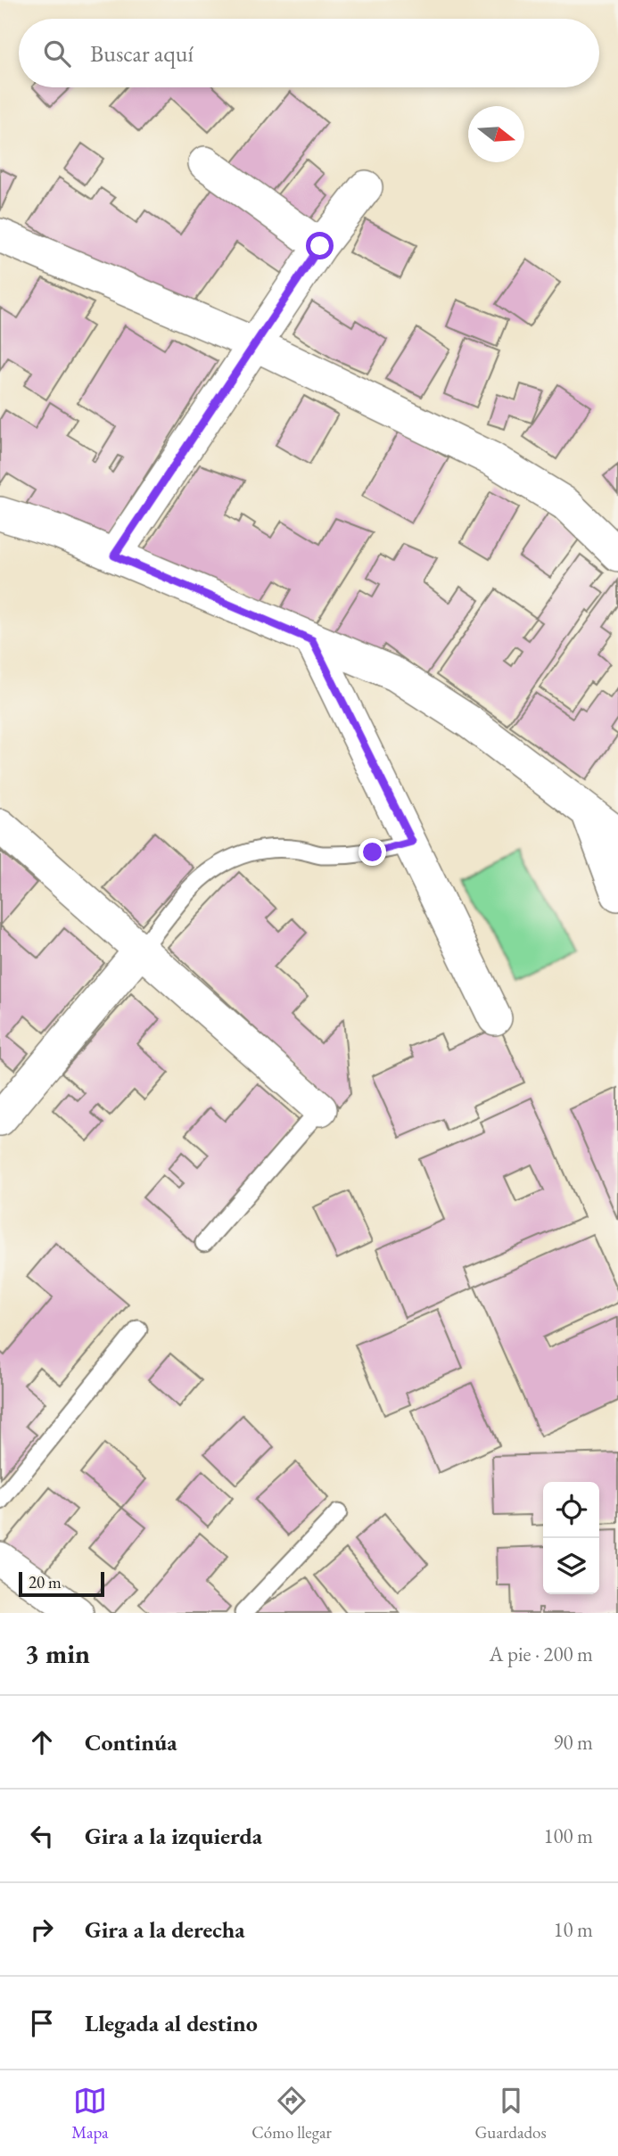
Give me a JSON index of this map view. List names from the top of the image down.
{
  "scale_bar": "20 m",
  "north": "right",
  "page": {
    "search": "Buscar aquí",
    "scale": "20 m",
    "heading": ["3 min", "A pie · 200 m"],
    "list": [
      ["Continúa", "90 m"],
      ["Gira a la izquierda", "100 m"],
      ["Gira a la derecha", "10 m"],
      "Llegada al destino"
    ],
    "nav": ["Mapa", "Cómo llegar", "Guardados"]
  }
}
